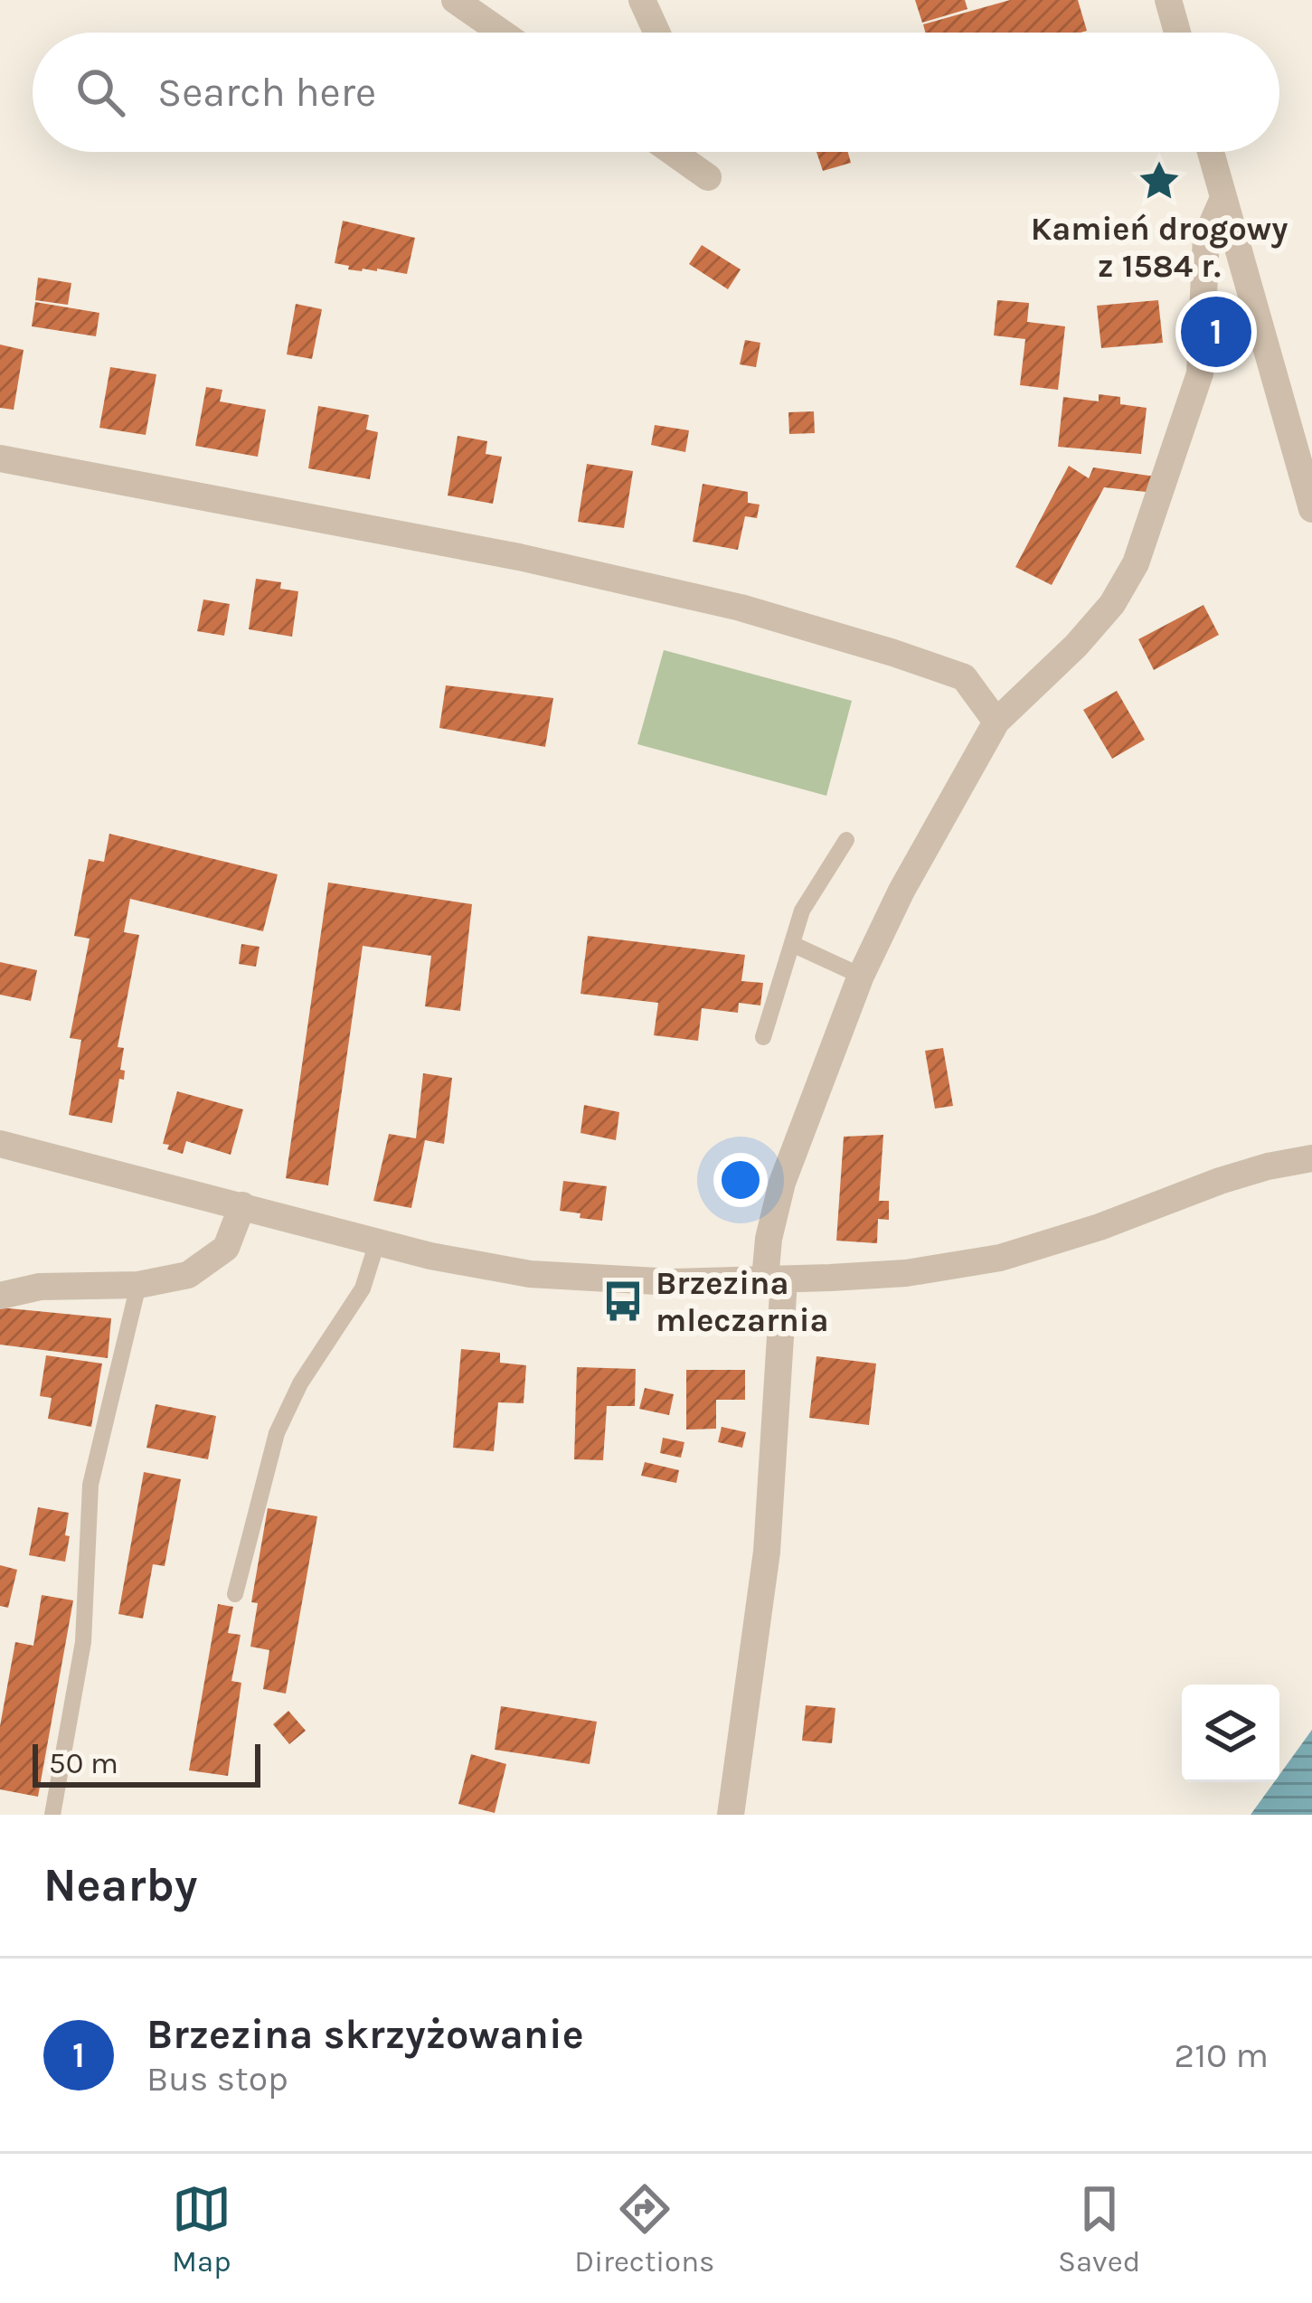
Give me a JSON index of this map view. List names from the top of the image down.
{
  "places": {
    "place": ["Kamień drogowy z 1584 r."],
    "bus stop": ["Brzezina mleczarnia"]
  },
  "scale_bar": "50 m",
  "page": {
    "search": "Search here",
    "pins": "1",
    "scale": "50 m",
    "heading": "Nearby",
    "list": [
      {
        "mark": "1",
        "name": "Brzezina skrzyżowanie",
        "note": "Bus stop",
        "value": "210 m"
      }
    ],
    "nav": ["Map", "Directions", "Saved"]
  }
}
